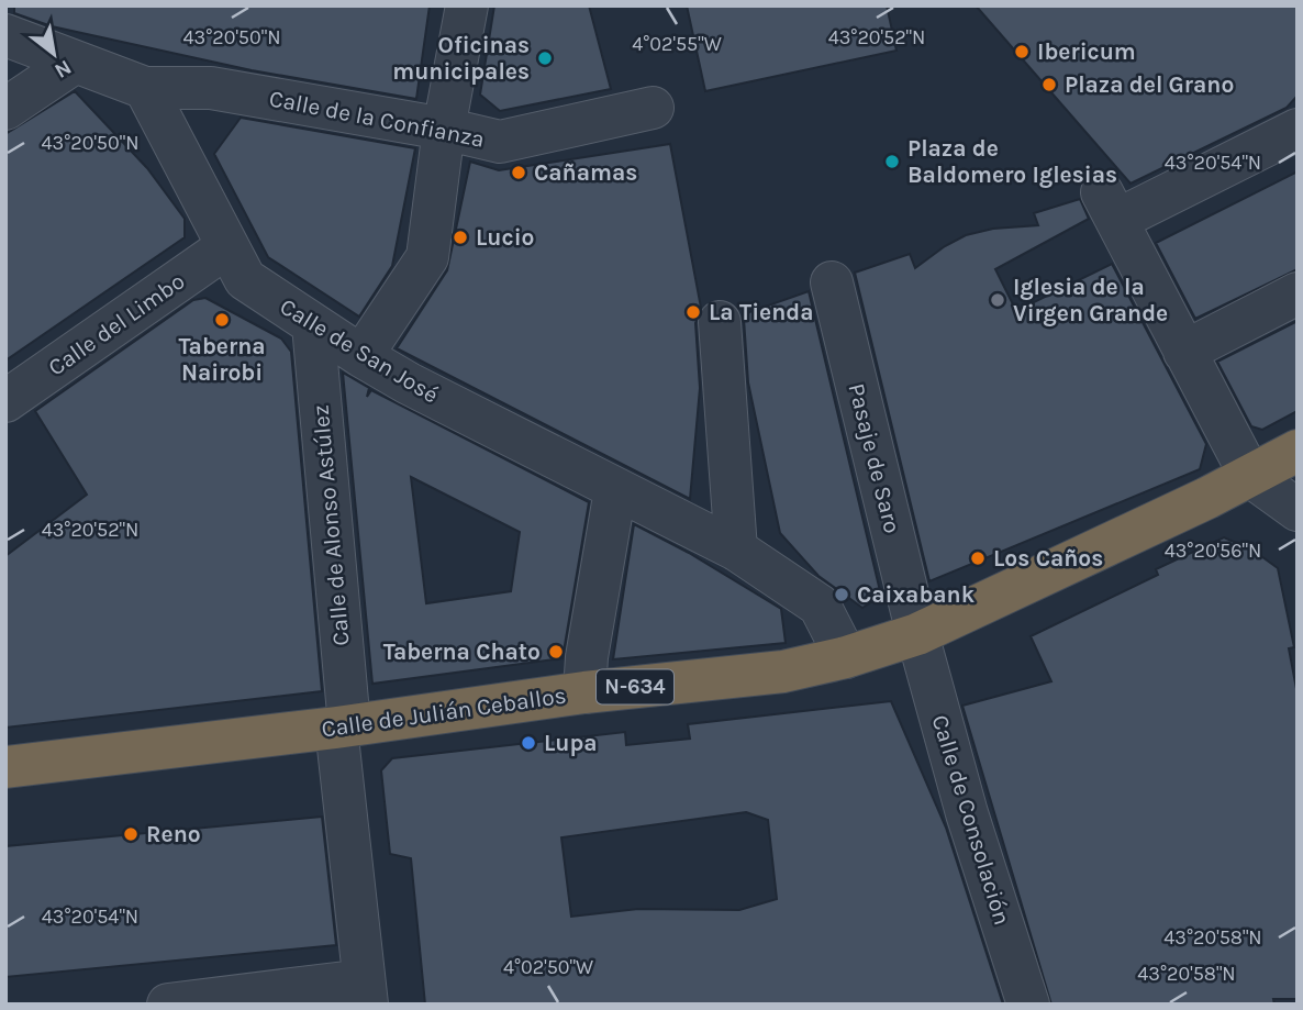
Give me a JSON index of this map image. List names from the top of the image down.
{
  "streets": {
    "highway": ["N-634", "Calle de Julián Ceballos"],
    "street": [
      "Calle de la Confianza",
      "Calle del Limbo",
      "Calle de San José",
      "Pasaje de Saro",
      "Calle de Alonso Astúlez",
      "Calle de Consolación"
    ]
  },
  "crossings": [
    ["Calle de la Confianza", "Calle de San José"],
    ["Calle del Limbo", "Calle de San José"],
    ["Calle de San José", "Calle de Alonso Astúlez"],
    ["Pasaje de Saro", "Calle de Julián Ceballos"],
    ["Pasaje de Saro", "Calle de Consolación"],
    ["Calle de Alonso Astúlez", "Calle de Julián Ceballos"],
    ["Calle de Julián Ceballos", "Calle de Consolación"]
  ],
  "places": [
    "Ibericum",
    "Oficinas municipales",
    "Plaza del Grano",
    "Plaza de Baldomero Iglesias",
    "Cañamas",
    "Lucio",
    "Iglesia de la Virgen Grande",
    "La Tienda",
    "Taberna Nairobi",
    "Los Caños",
    "Caixabank",
    "Taberna Chato",
    "Lupa",
    "Reno"
  ],
  "north": "bottom right",
  "coordinates": [
    "43°20'50\"N",
    "43°20'52\"N",
    "4°02'55\"W",
    "43°20'54\"N",
    "43°20'56\"N",
    "43°20'58\"N",
    "4°02'50\"W"
  ]
}
